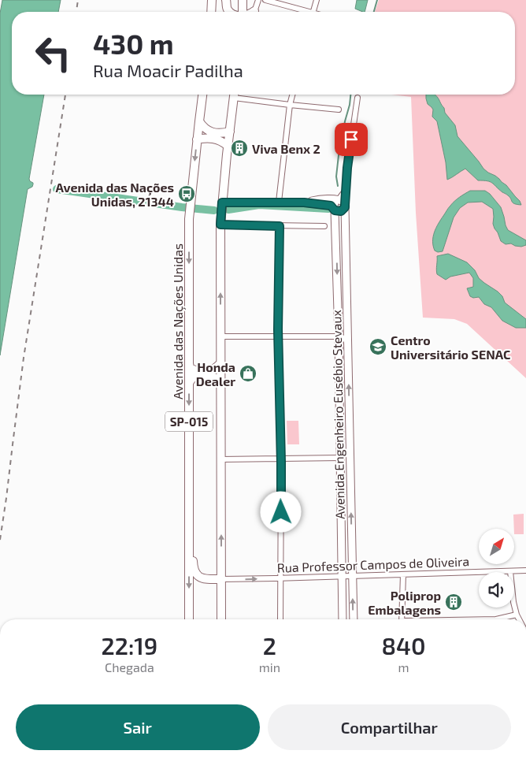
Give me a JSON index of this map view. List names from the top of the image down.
{
  "streets": {
    "highway": ["Avenida das Nações Unidas", "SP-015"],
    "main road": ["Avenida Engenheiro Eusébio Stevaux"],
    "street": ["Rua Professor Campos de Oliveira"]
  },
  "crossings": [
    ["Avenida Engenheiro Eusébio Stevaux", "Rua Professor Campos de Oliveira"],
    ["SP-015", "Rua Professor Campos de Oliveira"]
  ],
  "places": {
    "building": ["Viva Benx 2", "Poliprop Embalagens"],
    "bus stop": ["Avenida das Nações Unidas, 21344"],
    "school or university": ["Centro Universitário SENAC"],
    "shop": ["Honda Dealer"]
  },
  "north": "top right",
  "page": {
    "turn": ["430 m", "Rua Moacir Padilha"],
    "eta": [
      "22:19",
      "Chegada",
      "2",
      "min",
      "840",
      "m"
    ],
    "buttons": ["Sair", "Compartilhar"]
  }
}
